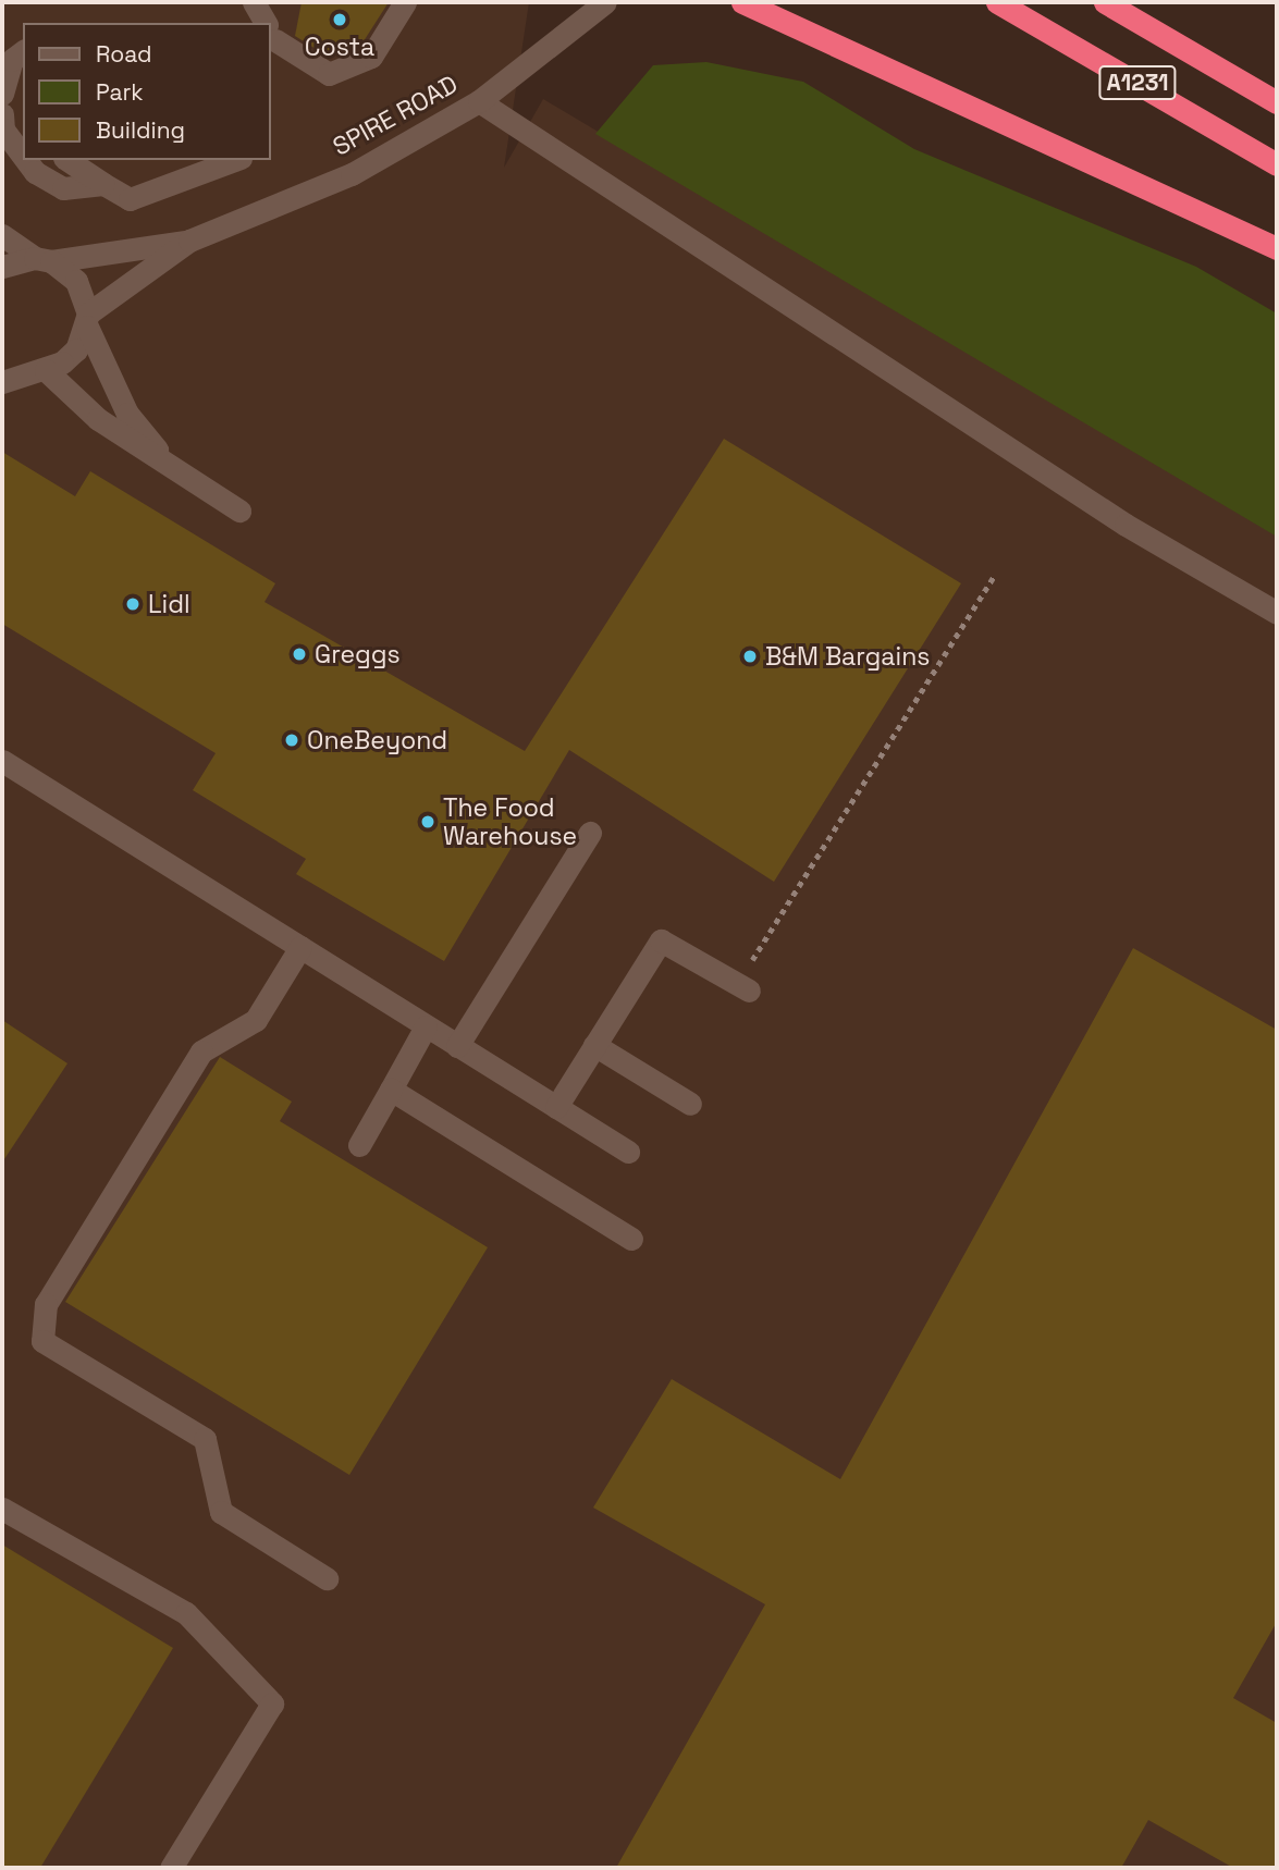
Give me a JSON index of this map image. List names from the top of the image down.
{
  "streets": {
    "highway": ["A1231"],
    "street": ["SPIRE ROAD"]
  },
  "places": [
    "Costa",
    "Lidl",
    "Greggs",
    "B&M Bargains",
    "OneBeyond",
    "The Food Warehouse"
  ],
  "legend": ["Road", "Park", "Building"]
}
